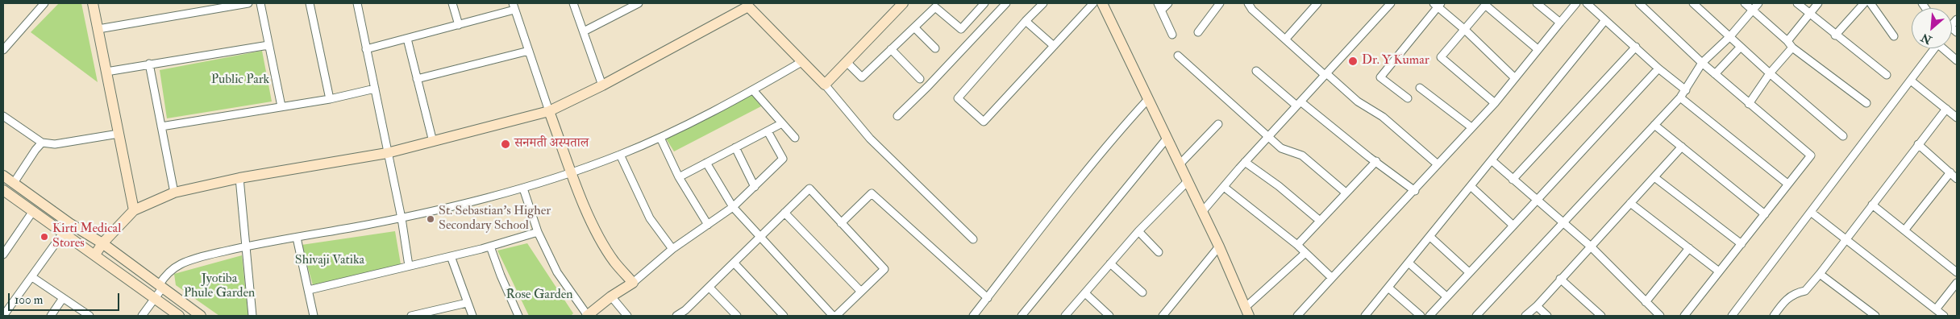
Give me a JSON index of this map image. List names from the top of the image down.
{
  "parks": [
    "Public Park",
    "Shivaji Vatika",
    "Jyotiba Phule Garden",
    "Rose Garden"
  ],
  "places": [
    "Dr. Y Kumar",
    "सनमती अस्पताल",
    "St. Sebastian's Higher Secondary School",
    "Kirti Medical Stores"
  ],
  "scale_bar": "100 m",
  "north": "bottom left"
}
